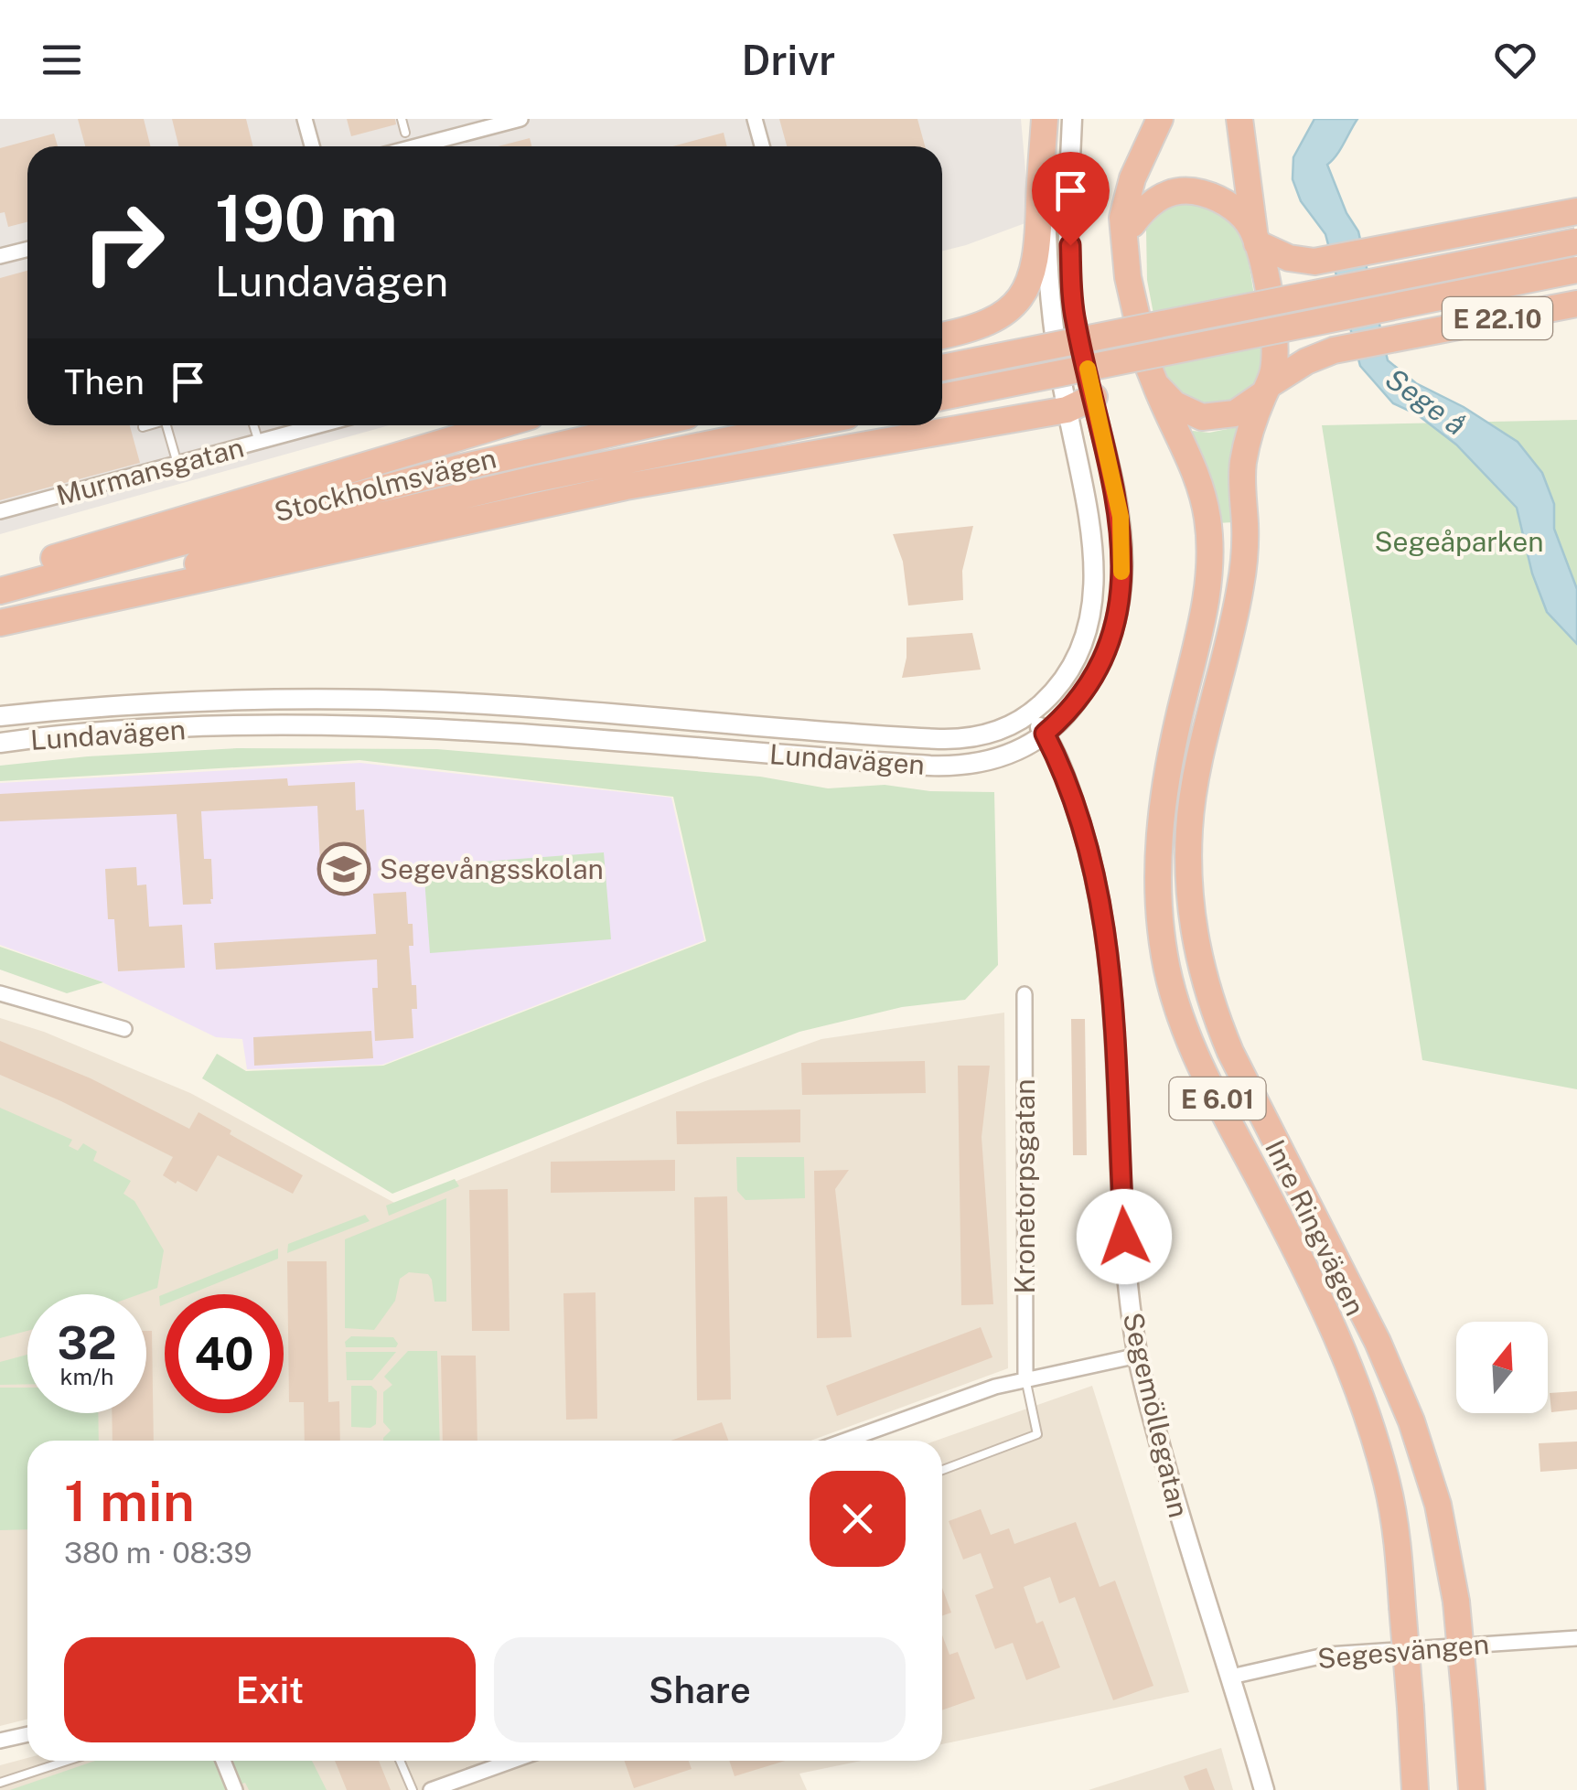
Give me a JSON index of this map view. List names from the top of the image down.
{
  "streets": {
    "highway": [
      "E 22.10",
      "Stockholmsvägen",
      "E 6.01",
      "Inre Ringvägen"
    ],
    "main road": ["Lundavägen", "Segemöllegatan"],
    "street": ["Murmansgatan", "Kronetorpsgatan", "Segesvängen"]
  },
  "crossings": [
    ["E 22.10", "Inre Ringvägen"],
    ["Lundavägen", "Segemöllegatan"],
    ["Segemöllegatan", "Segesvängen"]
  ],
  "water": ["Sege å"],
  "parks": ["Segeåparken"],
  "places": {
    "school or university": ["Segevångsskolan"]
  },
  "north": "top",
  "page": {
    "header": "Drivr",
    "turn": ["190 m", "Lundavägen"],
    "then": "Then",
    "speed": "32 km/h",
    "limit": "40",
    "heading": ["1 min", "380 m · 08:39"],
    "buttons": ["Exit", "Share"]
  }
}
